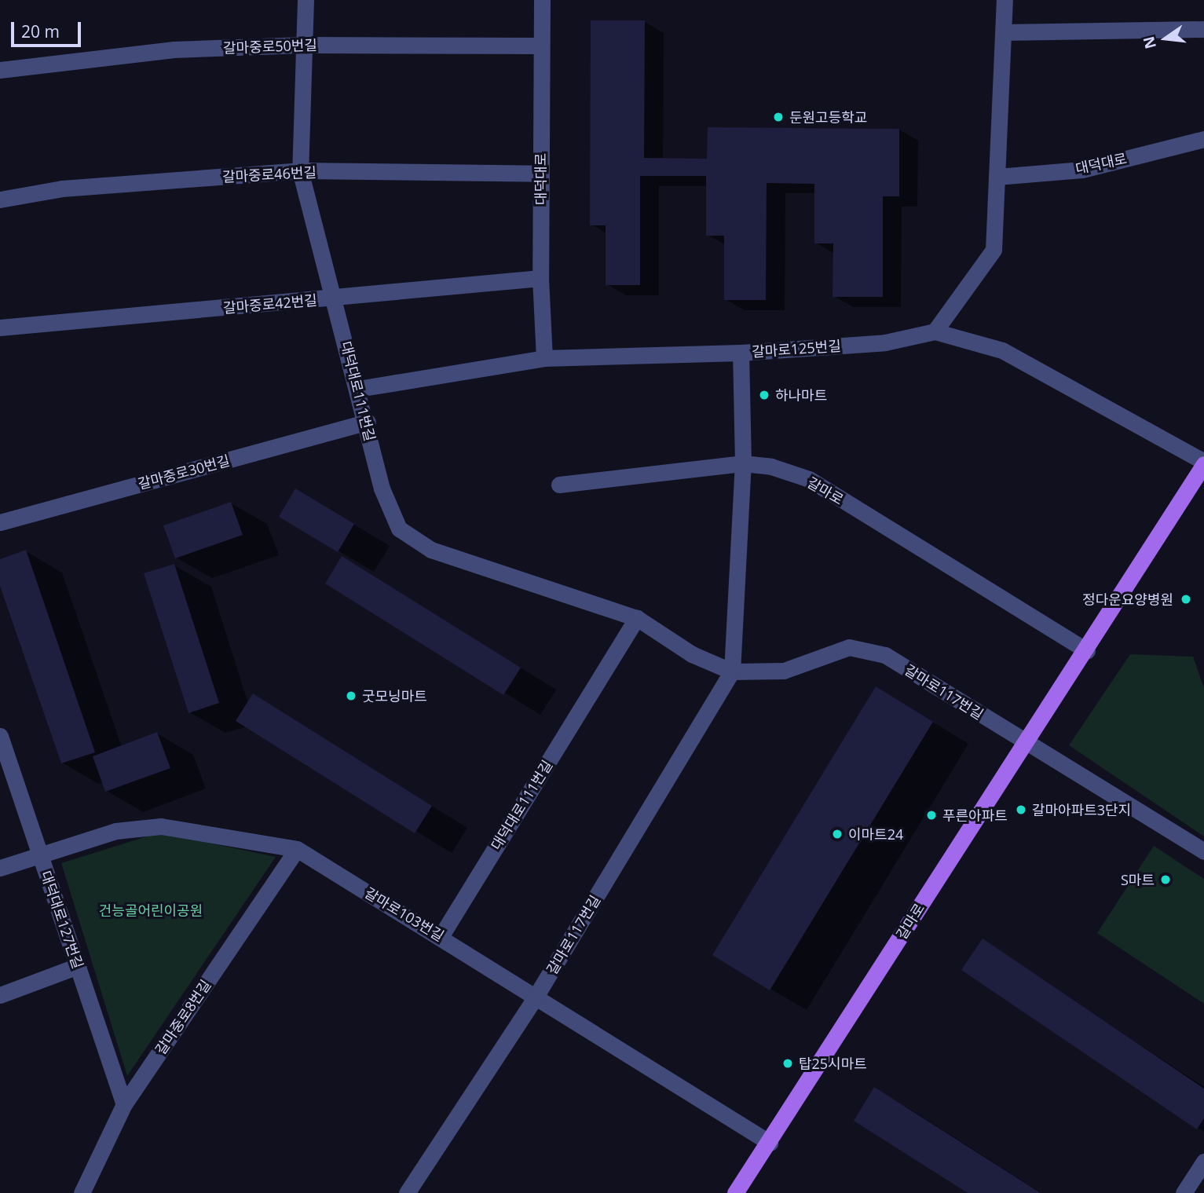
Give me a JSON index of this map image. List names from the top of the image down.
{
  "streets": {
    "main road": ["갈마로"],
    "street": [
      "갈마중로50번길",
      "대덕대로",
      "갈마중로46번길",
      "갈마중로42번길",
      "갈마로125번길",
      "대덕대로111번길",
      "갈마중로30번길",
      "갈마로117번길",
      "갈마로103번길",
      "대덕대로127번길",
      "갈마중로8번길"
    ]
  },
  "crossings": [
    ["갈마중로50번길", "대덕대로"],
    ["갈마중로50번길", "대덕대로111번길"],
    ["대덕대로", "갈마중로46번길"],
    ["대덕대로", "갈마중로42번길"],
    ["대덕대로", "갈마로125번길"],
    ["갈마중로46번길", "대덕대로111번길"],
    ["갈마중로42번길", "대덕대로111번길"],
    ["갈마로125번길", "대덕대로111번길"],
    ["갈마로125번길", "갈마로"],
    ["갈마로125번길", "갈마로117번길"],
    ["대덕대로111번길", "갈마중로30번길"],
    ["대덕대로111번길", "갈마로117번길"],
    ["대덕대로111번길", "갈마로103번길"],
    ["갈마로", "갈마로117번길"],
    ["갈마로", "갈마로103번길"],
    ["갈마로117번길", "갈마로103번길"],
    ["갈마로103번길", "대덕대로127번길"],
    ["갈마로103번길", "갈마중로8번길"],
    ["대덕대로127번길", "갈마중로8번길"]
  ],
  "parks": ["건능골어린이공원"],
  "places": [
    "둔원고등학교",
    "하나마트",
    "정다운요양병원",
    "굿모닝마트",
    "갈마아파트3단지",
    "푸른아파트",
    "이마트24",
    "S마트",
    "탑25시마트"
  ],
  "scale_bar": "20 m",
  "north": "left"
}
